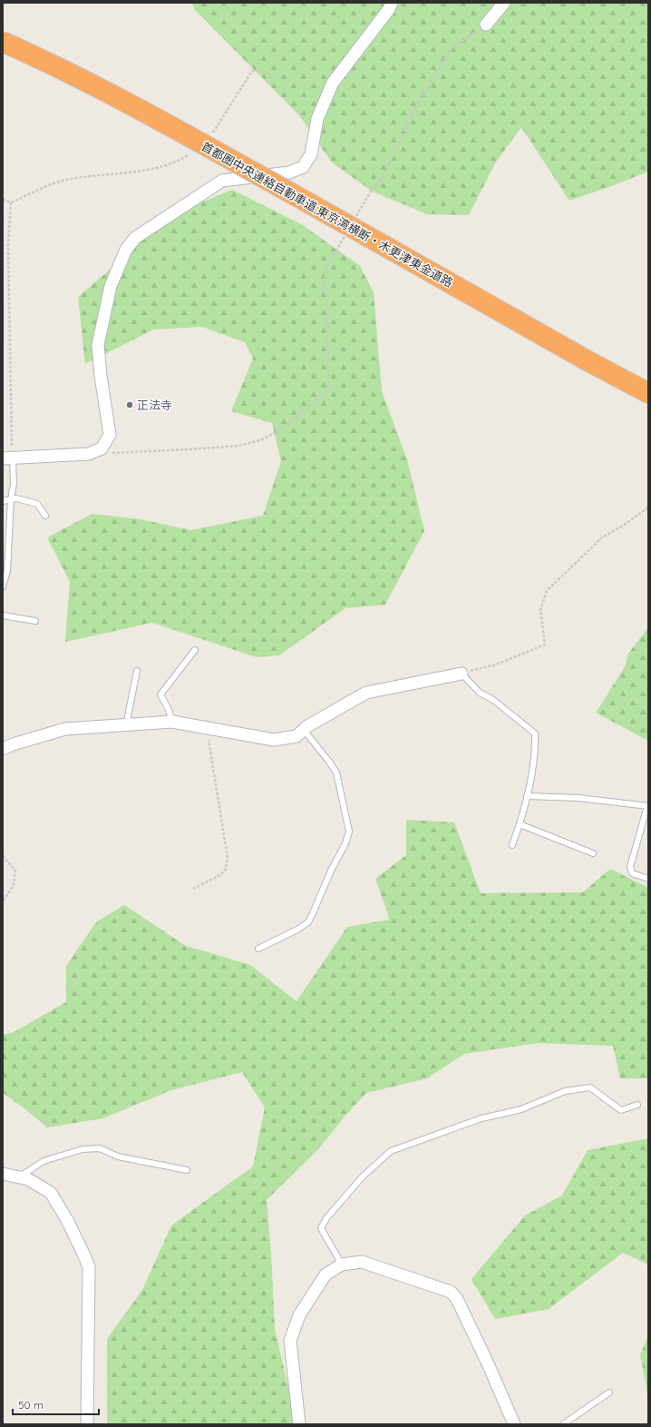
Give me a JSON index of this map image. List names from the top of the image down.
{
  "streets": {
    "highway": ["首都圏中央連絡自動車道;東京湾横断・木更津東金道路"]
  },
  "places": ["正法寺"],
  "scale_bar": "50 m"
}
